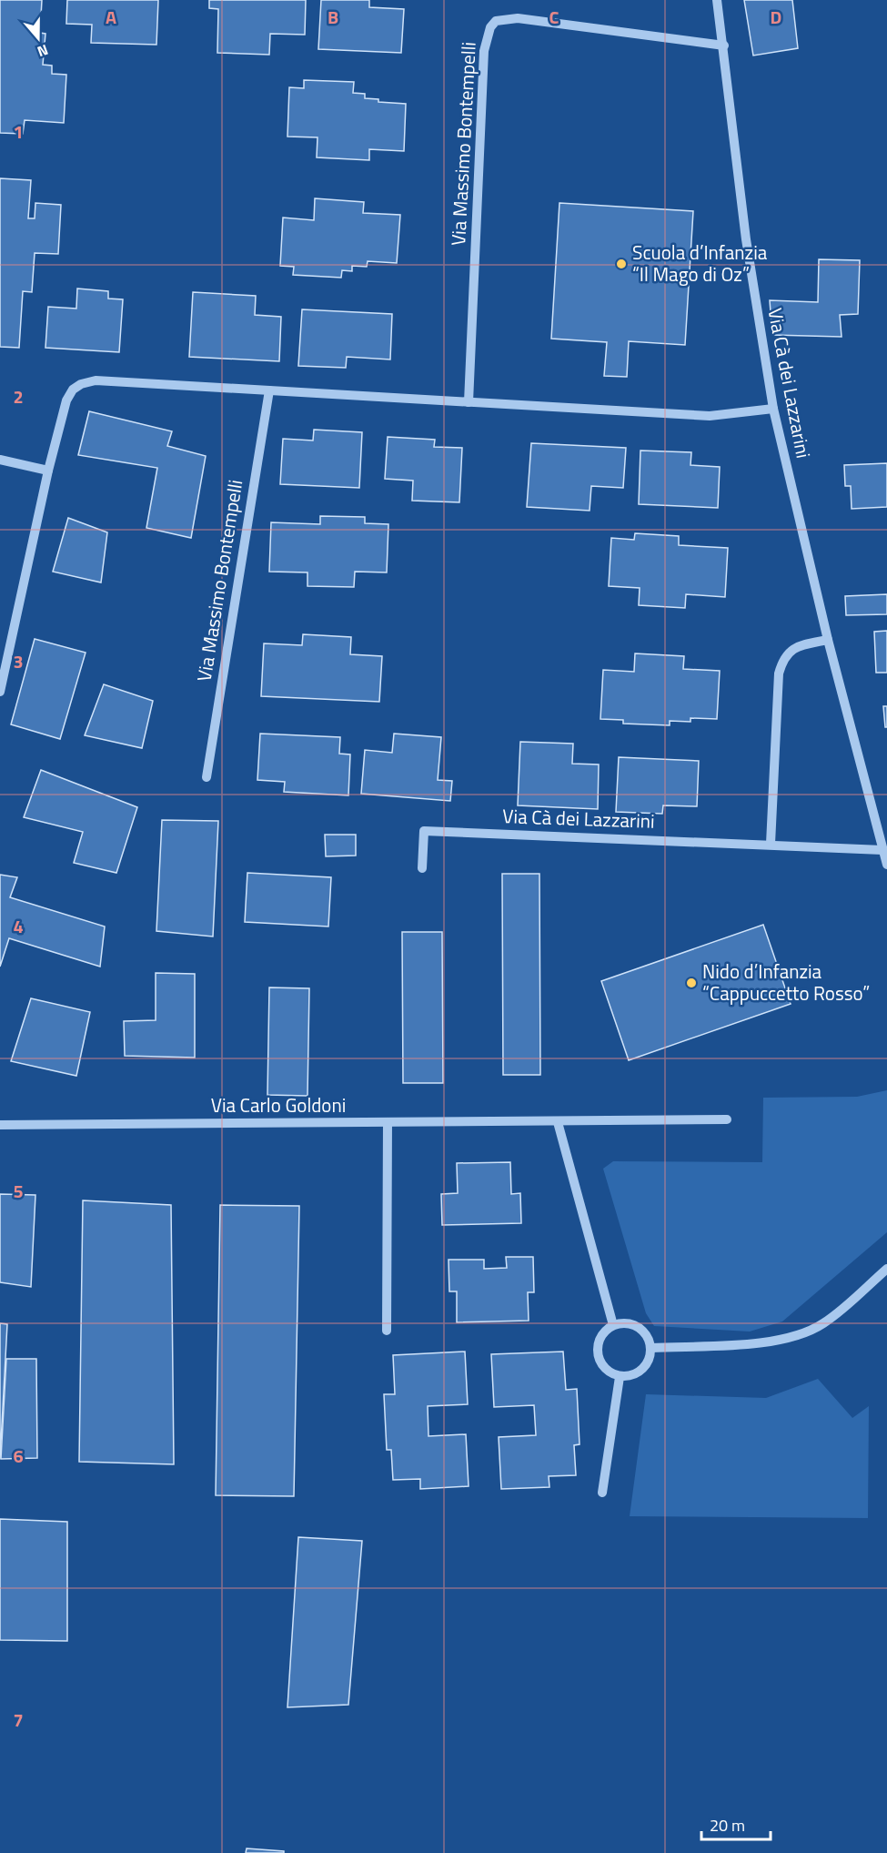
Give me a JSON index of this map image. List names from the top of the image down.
{
  "streets": {
    "street": ["Via Massimo Bontempelli", "Via Cà dei Lazzarini", "Via Carlo Goldoni"]
  },
  "crossings": [
    ["Via Massimo Bontempelli", "Via Cà dei Lazzarini"]
  ],
  "places": ["Scuola d’Infanzia “Il Mago di Oz”", "Nido d’Infanzia “Cappuccetto Rosso”"],
  "scale_bar": "20 m",
  "north": "bottom",
  "grid": {
    "columns": [
      "A",
      "B",
      "C",
      "D"
    ],
    "rows": [
      "1",
      "2",
      "3",
      "4",
      "5",
      "6",
      "7"
    ]
  }
}
